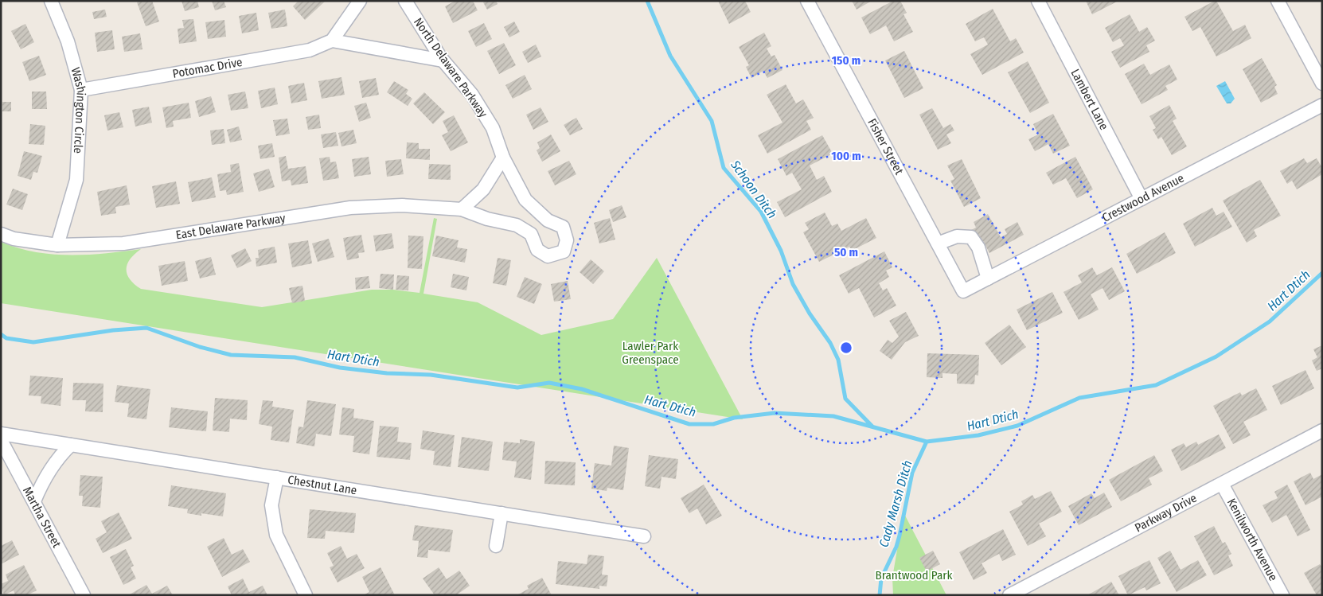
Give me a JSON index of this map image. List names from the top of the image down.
{
  "streets": {
    "street": [
      "Potomac Drive",
      "North Delaware Parkway",
      "Lambert Lane",
      "Washington Circle",
      "Fisher Street",
      "Crestwood Avenue",
      "East Delaware Parkway",
      "Chestnut Lane",
      "Parkway Drive",
      "Martha Street",
      "Kenilworth Avenue"
    ]
  },
  "crossings": [
    ["Potomac Drive", "Washington Circle"],
    ["North Delaware Parkway", "East Delaware Parkway"],
    ["Lambert Lane", "Crestwood Avenue"],
    ["Washington Circle", "East Delaware Parkway"],
    ["Fisher Street", "Crestwood Avenue"],
    ["Parkway Drive", "Kenilworth Avenue"]
  ],
  "water": ["Schoon Ditch", "Hart Dtich", "Cady Marsh Ditch"],
  "parks": ["Lawler Park Greenspace", "Brantwood Park"],
  "rings": ["150 m", "100 m", "50 m"]
}
